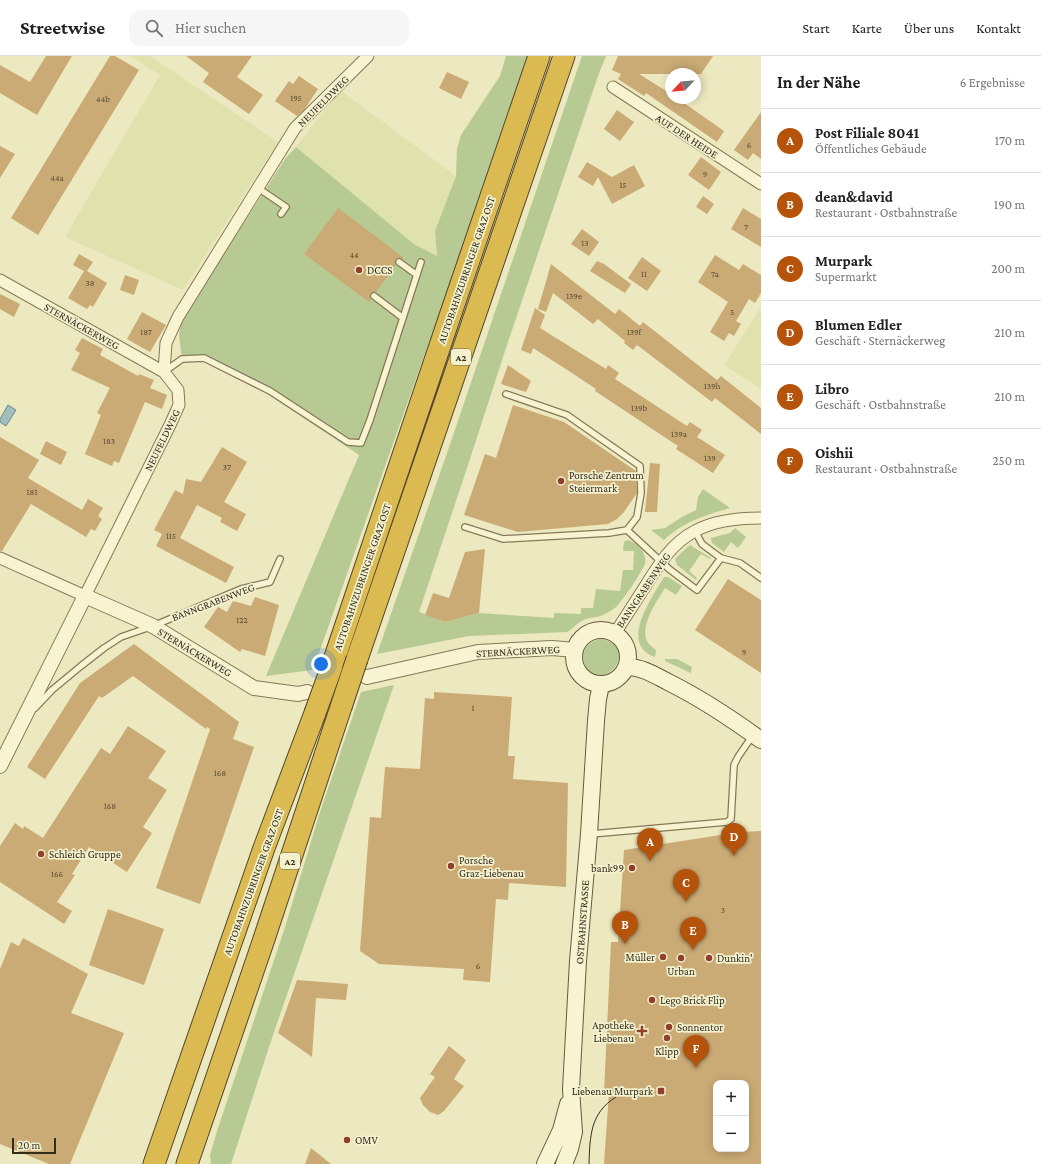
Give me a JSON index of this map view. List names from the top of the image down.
{
  "streets": {
    "highway": ["AUTOBAHNZUBRINGER GRAZ OST", "A2"],
    "main road": ["OSTBAHNSTRASSE"],
    "street": [
      "NEUFELDWEG",
      "AUF DER HEIDE",
      "STERNÄCKERWEG",
      "BANNGRABENWEG"
    ]
  },
  "crossings": [
    ["NEUFELDWEG", "STERNÄCKERWEG"],
    ["NEUFELDWEG", "BANNGRABENWEG"],
    ["STERNÄCKERWEG", "BANNGRABENWEG"],
    ["STERNÄCKERWEG", "OSTBAHNSTRASSE"],
    ["BANNGRABENWEG", "OSTBAHNSTRASSE"]
  ],
  "places": {
    "other": [
      "DCCS",
      "Porsche Zentrum Steiermark",
      "Schleich Gruppe",
      "Porsche Graz-Liebenau",
      "bank99",
      "Müller",
      "Urban",
      "Dunkin'",
      "Lego Brick Flip",
      "Sonnentor",
      "Klipp",
      "OMV"
    ],
    "health": ["Apotheke Liebenau"],
    "transit": ["Liebenau Murpark"]
  },
  "house_numbers": [
    "195",
    "44b",
    "6",
    "9",
    "44a",
    "15",
    "7",
    "13",
    "44",
    "11",
    "7a",
    "38",
    "139e",
    "5",
    "187",
    "139f",
    "139h",
    "139b",
    "139a",
    "183",
    "139",
    "37",
    "181",
    "115",
    "122",
    "9",
    "1",
    "168",
    "168",
    "166",
    "3",
    "6"
  ],
  "scale_bar": "20 m",
  "north": "bottom left",
  "page": {
    "header": "Streetwise",
    "search": "Hier suchen",
    "nav": [
      "Start",
      "Karte",
      "Über uns",
      "Kontakt"
    ],
    "heading": ["In der Nähe", "6 Ergebnisse"],
    "list": [
      {
        "mark": "A",
        "name": "Post Filiale 8041",
        "note": "Öffentliches Gebäude",
        "value": "170 m"
      },
      {
        "mark": "B",
        "name": "dean&david",
        "note": "Restaurant · Ostbahnstraße",
        "value": "190 m"
      },
      {
        "mark": "C",
        "name": "Murpark",
        "note": "Supermarkt",
        "value": "200 m"
      },
      {
        "mark": "D",
        "name": "Blumen Edler",
        "note": "Geschäft · Sternäckerweg",
        "value": "210 m"
      },
      {
        "mark": "E",
        "name": "Libro",
        "note": "Geschäft · Ostbahnstraße",
        "value": "210 m"
      },
      {
        "mark": "F",
        "name": "Oishii",
        "note": "Restaurant · Ostbahnstraße",
        "value": "250 m"
      }
    ],
    "pins": [
      "D",
      "A",
      "C",
      "B",
      "E",
      "F"
    ],
    "map_buttons": ["+", "−"],
    "scale": "20 m"
  }
}
